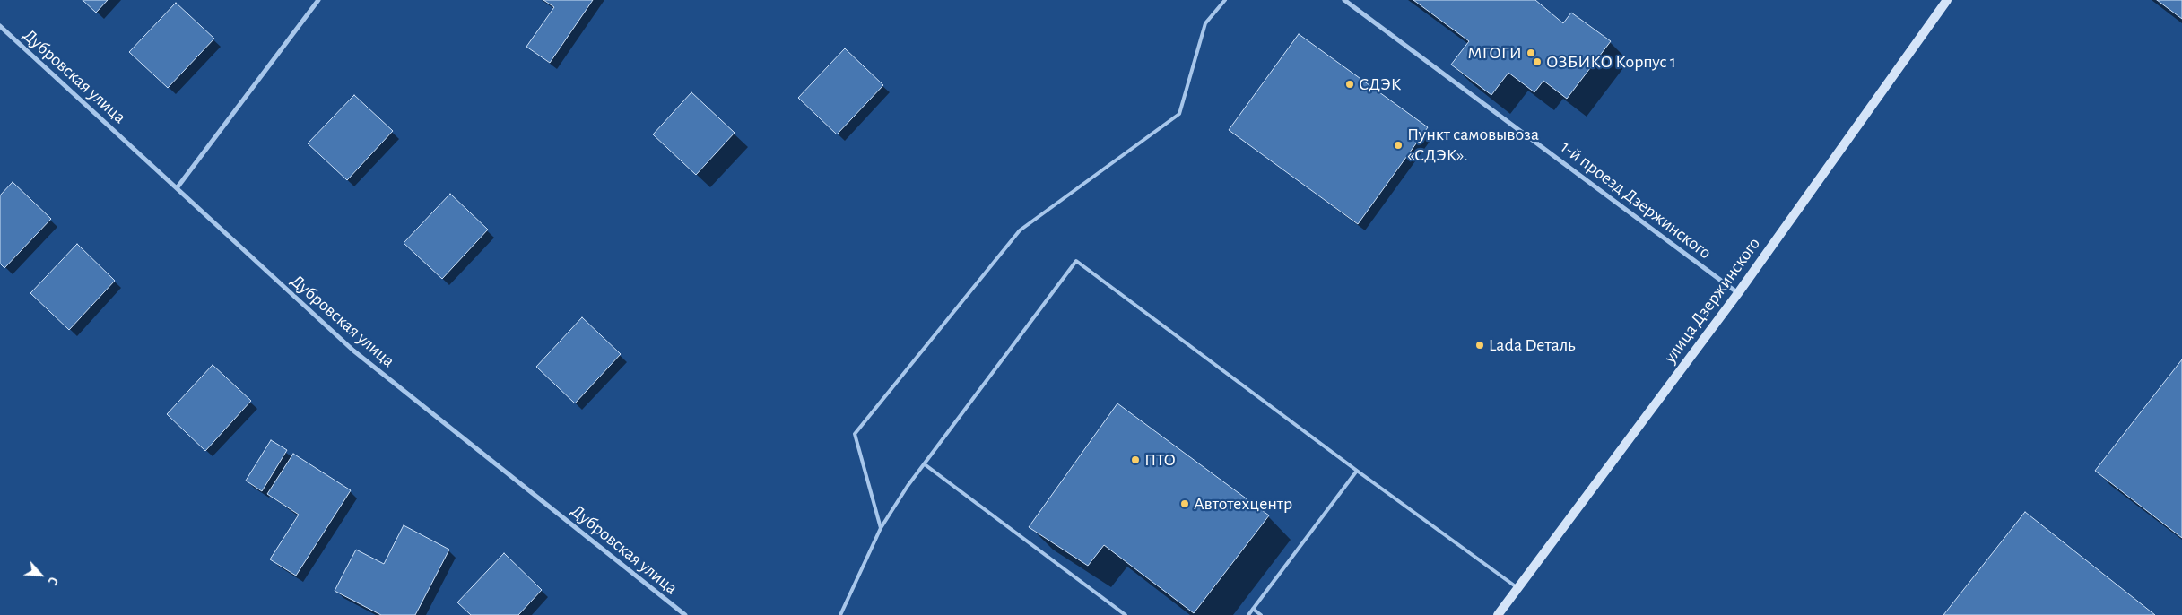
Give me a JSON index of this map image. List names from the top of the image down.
{
  "streets": {
    "main road": ["улица Дзержинского"],
    "street": ["Дубровская улица", "1-й проезд Дзержинского"]
  },
  "crossings": [
    ["1-й проезд Дзержинского", "улица Дзержинского"]
  ],
  "places": [
    "МГОГИ",
    "ОЗБИКО Корпус 1",
    "СДЭК",
    "Пункт самовывоза «СДЭК».",
    "Lada Dеталь",
    "ПТО",
    "Автотехцентр"
  ],
  "north": "bottom right"
}
